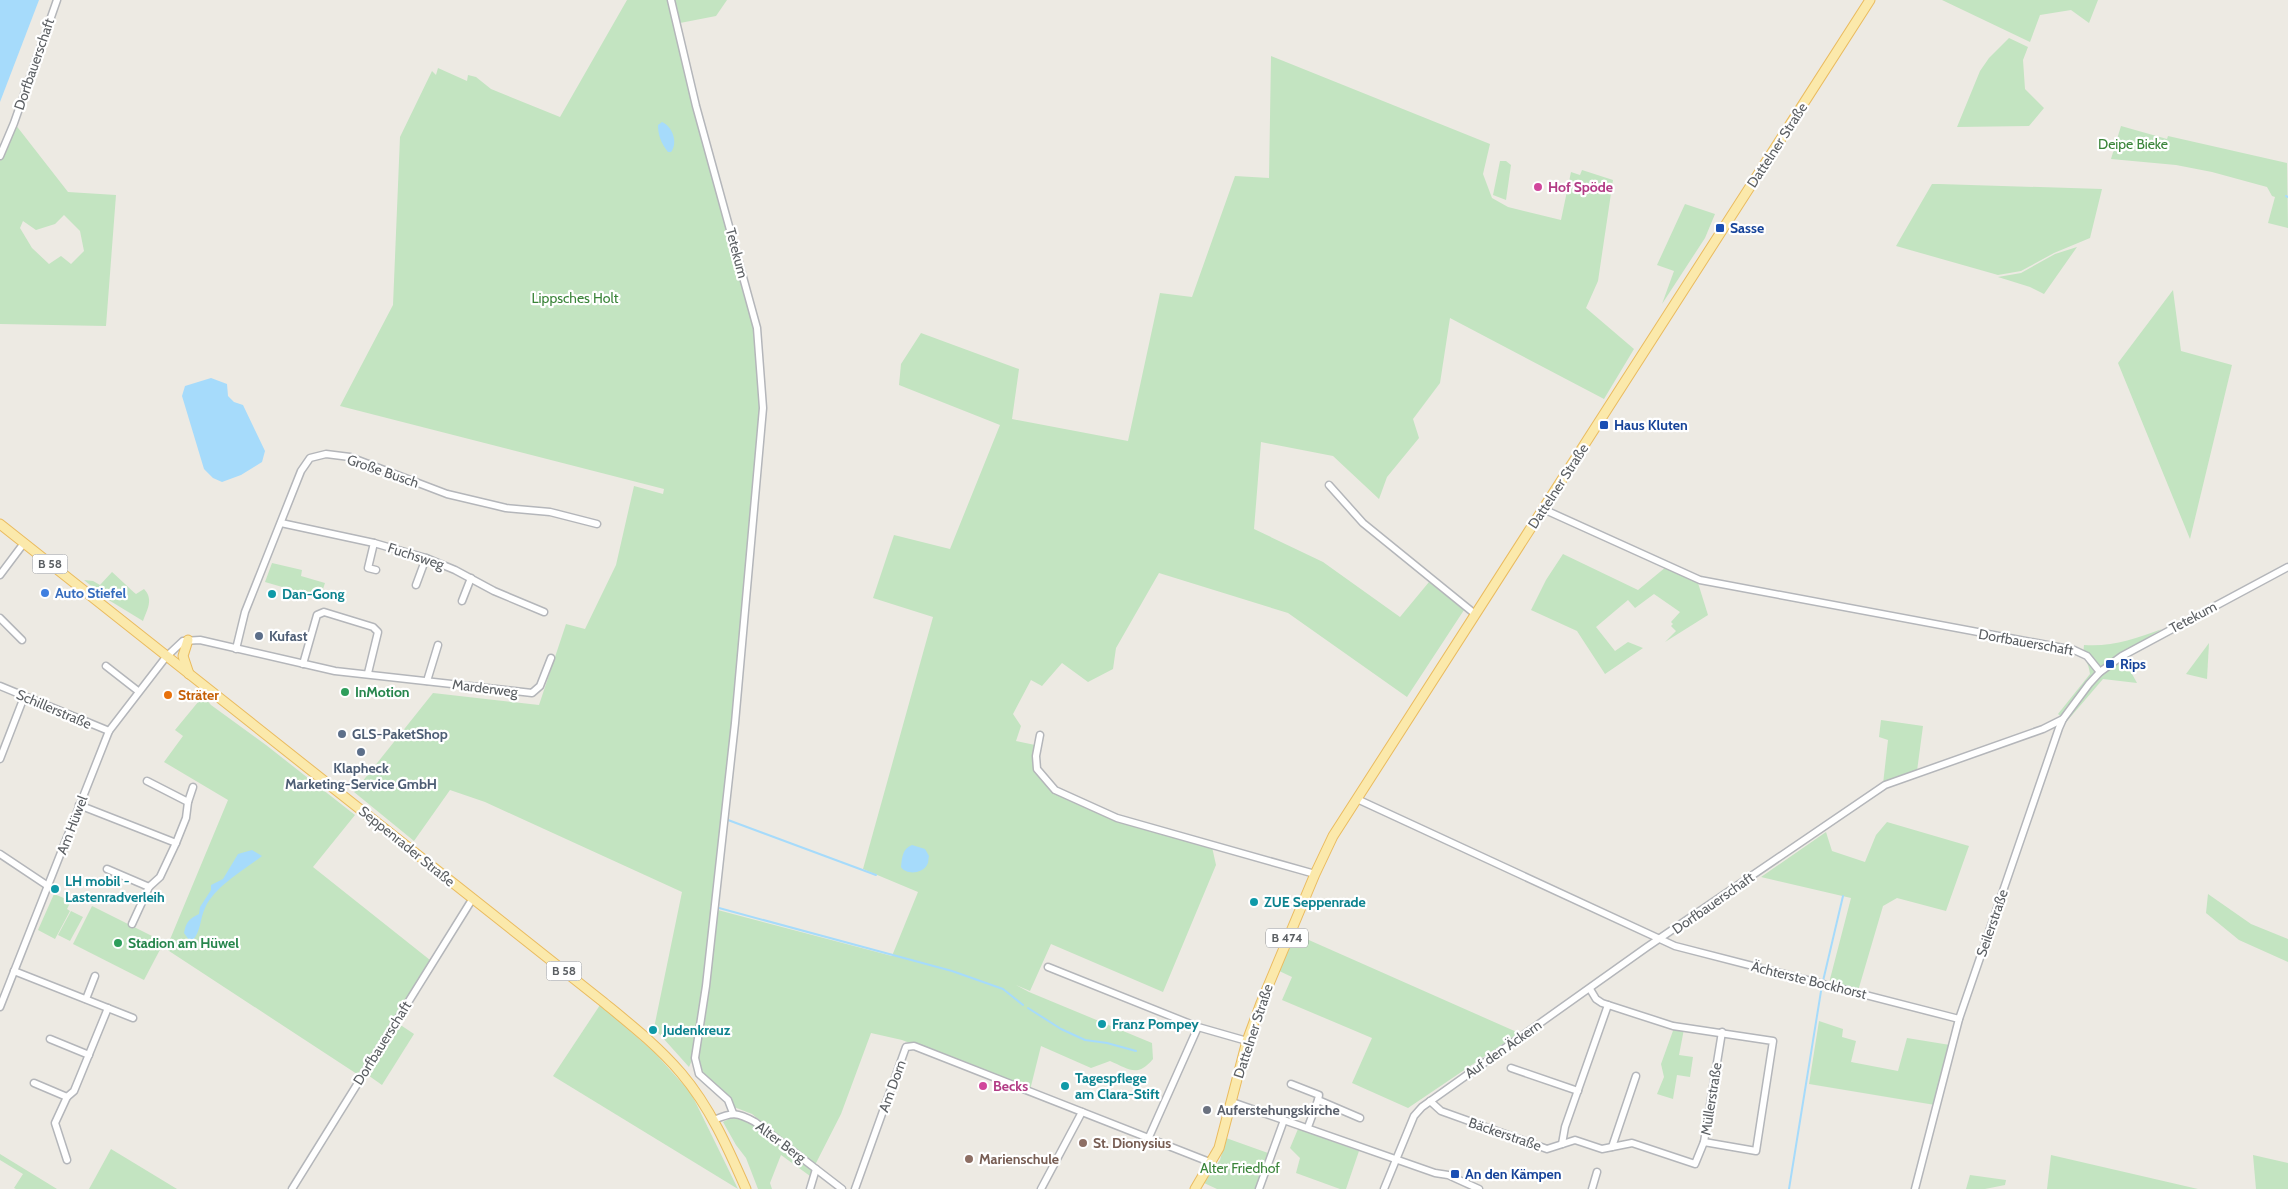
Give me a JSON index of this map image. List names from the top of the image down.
{
  "streets": {
    "main road": [
      "Dattelner Straße",
      "B 58",
      "Seppenrader Straße",
      "B 474"
    ],
    "street": [
      "Dorfbauerschaft",
      "Tetekum",
      "Große Busch",
      "Fuchsweg",
      "Marderweg",
      "Schillerstraße",
      "Am Hüwel",
      "Seilerstraße",
      "Ächterste Bockhorst",
      "Auf den Äckern",
      "Am Dorn",
      "Müllerstraße",
      "Bäckerstraße",
      "Alter Berg"
    ]
  },
  "crossings": [
    ["Dorfbauerschaft", "Dattelner Straße"],
    ["Dorfbauerschaft", "Tetekum"],
    ["Dorfbauerschaft", "Seppenrader Straße"],
    ["Dorfbauerschaft", "Seilerstraße"],
    ["Dorfbauerschaft", "Ächterste Bockhorst"],
    ["Dorfbauerschaft", "Auf den Äckern"],
    ["Tetekum", "Seilerstraße"],
    ["Tetekum", "Alter Berg"],
    ["Große Busch", "Fuchsweg"],
    ["Große Busch", "Marderweg"],
    ["Schillerstraße", "Am Hüwel"],
    ["Am Hüwel", "Seppenrader Straße"],
    ["Seilerstraße", "Ächterste Bockhorst"],
    ["Ächterste Bockhorst", "Auf den Äckern"],
    ["Auf den Äckern", "Bäckerstraße"],
    ["Müllerstraße", "Bäckerstraße"]
  ],
  "parks": ["Deipe Bieke", "Lippsches Holt", "Alter Friedhof"],
  "places": {
    "other": [
      "Hof Spöde",
      "Auto Stiefel",
      "Dan-Gong",
      "Kufast",
      "InMotion",
      "Sträter",
      "GLS-PaketShop",
      "Klapheck Marketing-Service GmbH",
      "LH mobil - Lastenradverleih",
      "ZUE Seppenrade",
      "Stadion am Hüwel",
      "Franz Pompey",
      "Judenkreuz",
      "Becks",
      "Tagespflege am Clara-Stift",
      "Auferstehungskirche",
      "St. Dionysius",
      "Marienschule"
    ],
    "transit": [
      "Sasse",
      "Haus Kluten",
      "Rips",
      "An den Kämpen"
    ]
  }
}
